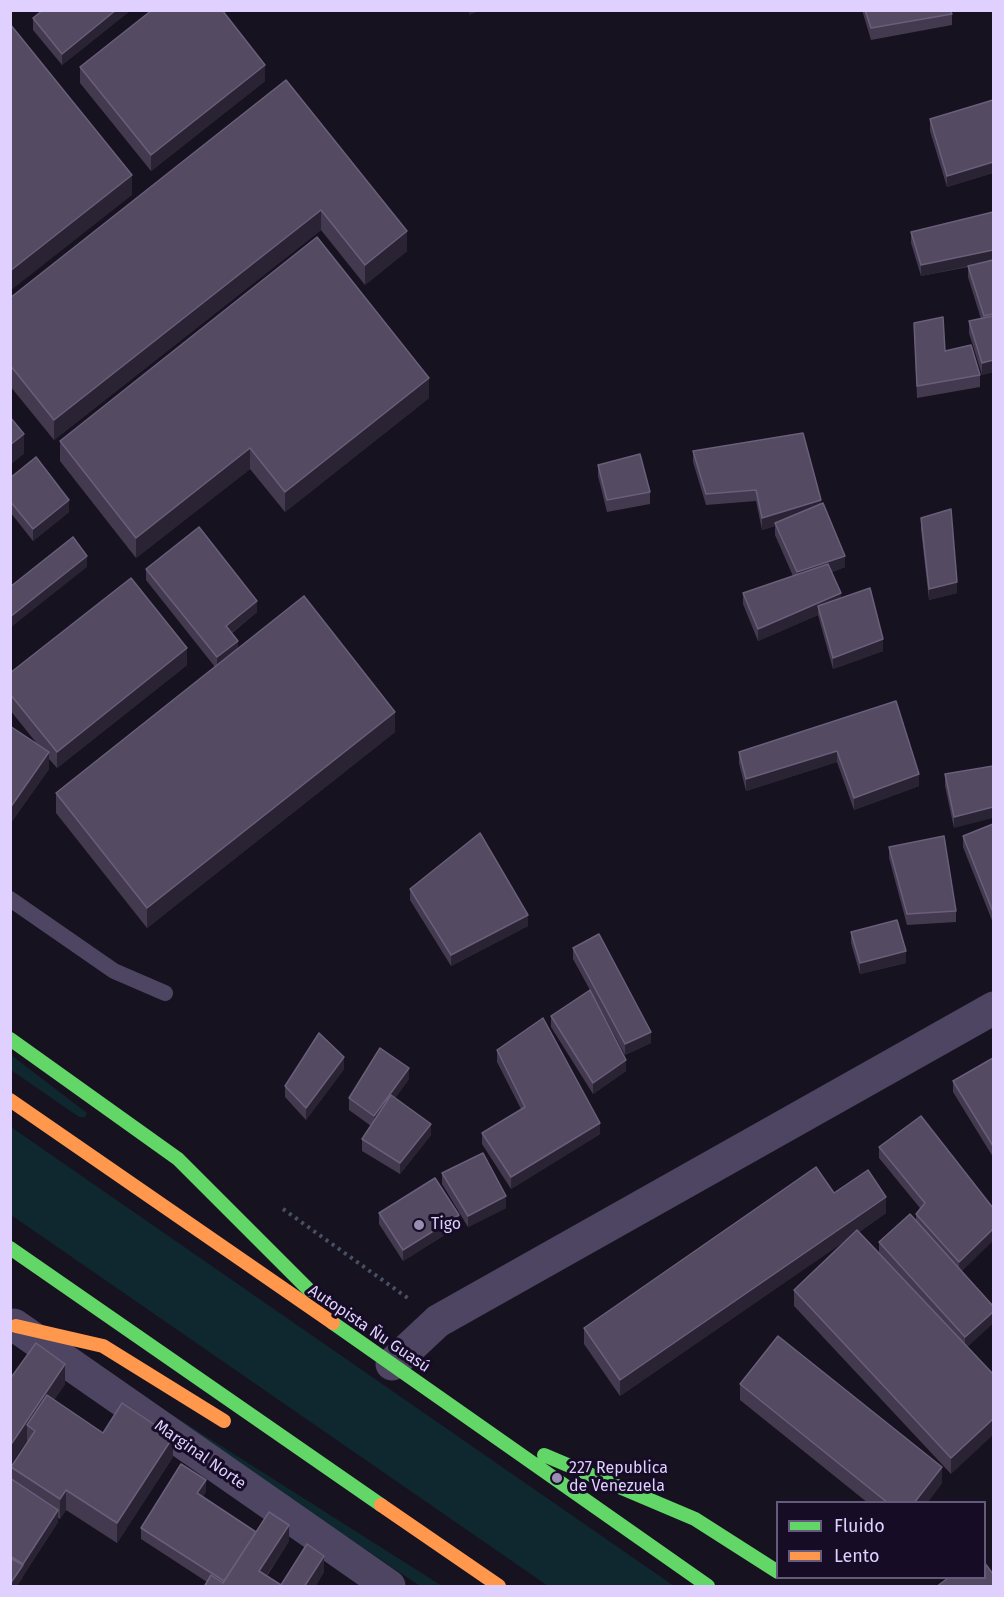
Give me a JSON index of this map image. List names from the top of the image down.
{
  "streets": {
    "highway": ["Autopista Ñu Guasú"],
    "street": ["Marginal Norte"]
  },
  "places": ["Tigo", "227 Republica de Venezuela"],
  "legend": ["Fluido", "Lento"]
}
